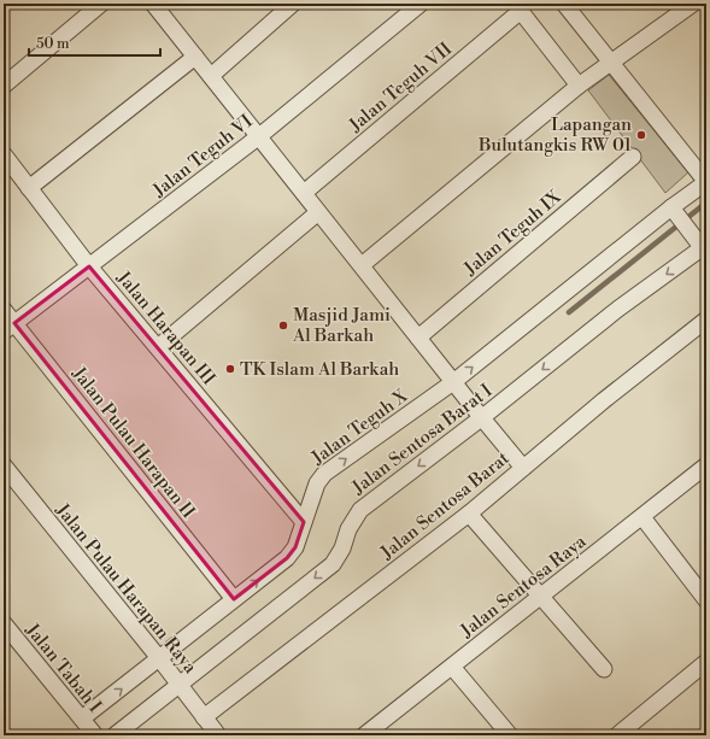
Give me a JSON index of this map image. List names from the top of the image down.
{
  "streets": {
    "street": [
      "Jalan Teguh VII",
      "Jalan Teguh VI",
      "Jalan Teguh IX",
      "Jalan Harapan III",
      "Jalan Teguh X",
      "Jalan Sentosa Barat I",
      "Jalan Pulau Harapan II",
      "Jalan Sentosa Barat",
      "Jalan Sentosa Raya",
      "Jalan Pulau Harapan Raya",
      "Jalan Tabah I"
    ]
  },
  "crossings": [
    ["Jalan Teguh VI", "Jalan Harapan III"],
    ["Jalan Teguh VI", "Jalan Pulau Harapan II"],
    ["Jalan Harapan III", "Jalan Teguh X"],
    ["Jalan Teguh X", "Jalan Pulau Harapan II"],
    ["Jalan Teguh X", "Jalan Pulau Harapan Raya"],
    ["Jalan Teguh X", "Jalan Tabah I"],
    ["Jalan Sentosa Barat I", "Jalan Pulau Harapan Raya"],
    ["Jalan Sentosa Barat", "Jalan Pulau Harapan Raya"]
  ],
  "one_way": ["Jalan Teguh X", "Jalan Sentosa Barat I"],
  "places": ["Lapangan Bulutangkis RW 01", "Masjid Jami Al Barkah", "TK Islam Al Barkah"],
  "scale_bar": "50 m"
}
